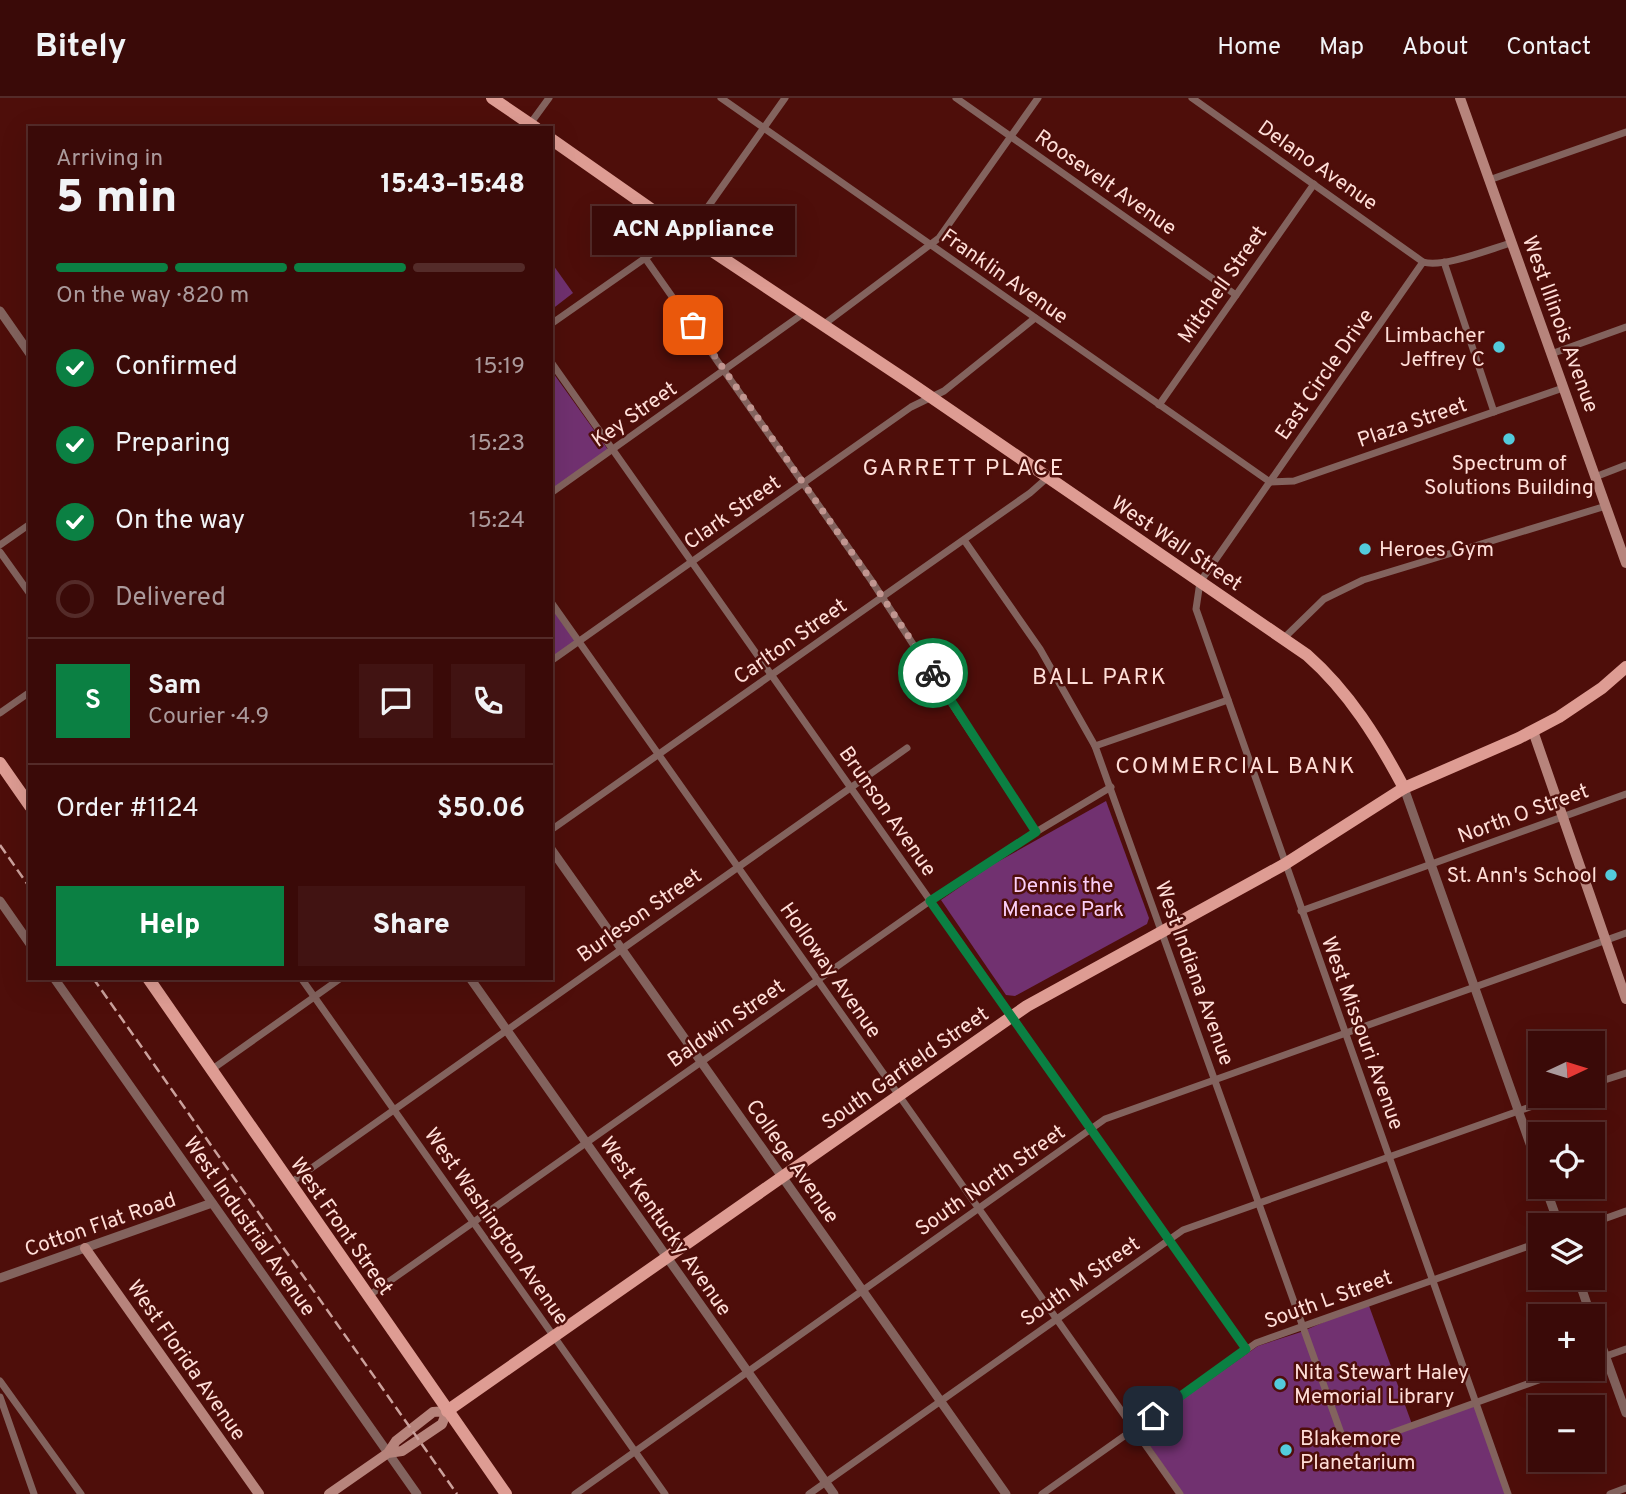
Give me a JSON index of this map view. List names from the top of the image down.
{
  "streets": {
    "main road": [
      "West Illinois Avenue",
      "West Wall Street",
      "South Garfield Street",
      "West Front Street",
      "West Florida Avenue"
    ],
    "street": [
      "Delano Avenue",
      "Roosevelt Avenue",
      "Franklin Avenue",
      "Mitchell Street",
      "East Circle Drive",
      "Key Street",
      "Plaza Street",
      "Clark Street",
      "Carlton Street",
      "Brunson Avenue",
      "North O Street",
      "Burleson Street",
      "Holloway Avenue",
      "West Indiana Avenue",
      "Baldwin Street",
      "West Missouri Avenue",
      "College Avenue",
      "South North Street",
      "Cotton Flat Road",
      "West Industrial Avenue",
      "West Washington Avenue",
      "West Kentucky Avenue",
      "South M Street",
      "South L Street"
    ]
  },
  "crossings": [
    ["Delano Avenue", "Mitchell Street"],
    ["Delano Avenue", "East Circle Drive"],
    ["Roosevelt Avenue", "Mitchell Street"],
    ["Franklin Avenue", "Mitchell Street"],
    ["Franklin Avenue", "East Circle Drive"],
    ["Franklin Avenue", "Plaza Street"],
    ["Franklin Avenue", "Clark Street"],
    ["West Illinois Avenue", "Plaza Street"],
    ["East Circle Drive", "Plaza Street"],
    ["East Circle Drive", "West Wall Street"],
    ["East Circle Drive", "West Missouri Avenue"],
    ["Key Street", "West Wall Street"],
    ["Key Street", "Brunson Avenue"],
    ["Clark Street", "West Wall Street"],
    ["Clark Street", "Brunson Avenue"],
    ["Clark Street", "Holloway Avenue"],
    ["West Wall Street", "Carlton Street"],
    ["West Wall Street", "North O Street"],
    ["West Wall Street", "West Missouri Avenue"],
    ["West Wall Street", "South Garfield Street"],
    ["West Wall Street", "South North Street"],
    ["West Wall Street", "South M Street"],
    ["Carlton Street", "Brunson Avenue"],
    ["Carlton Street", "Holloway Avenue"],
    ["Carlton Street", "West Indiana Avenue"],
    ["Brunson Avenue", "Burleson Street"],
    ["Brunson Avenue", "Baldwin Street"],
    ["Brunson Avenue", "South Garfield Street"],
    ["Brunson Avenue", "South North Street"],
    ["Brunson Avenue", "South M Street"],
    ["Brunson Avenue", "South L Street"],
    ["North O Street", "West Missouri Avenue"],
    ["Burleson Street", "Holloway Avenue"],
    ["Burleson Street", "College Avenue"],
    ["Burleson Street", "West Front Street"],
    ["Burleson Street", "West Washington Avenue"],
    ["Burleson Street", "West Kentucky Avenue"],
    ["Holloway Avenue", "Baldwin Street"],
    ["Holloway Avenue", "South Garfield Street"],
    ["Holloway Avenue", "South North Street"],
    ["Holloway Avenue", "South M Street"],
    ["Holloway Avenue", "South L Street"],
    ["West Indiana Avenue", "Baldwin Street"],
    ["West Indiana Avenue", "West Missouri Avenue"],
    ["West Indiana Avenue", "South Garfield Street"],
    ["West Indiana Avenue", "South North Street"],
    ["West Indiana Avenue", "South M Street"],
    ["West Indiana Avenue", "South L Street"],
    ["Baldwin Street", "College Avenue"],
    ["Baldwin Street", "West Front Street"],
    ["Baldwin Street", "West Washington Avenue"],
    ["Baldwin Street", "West Kentucky Avenue"],
    ["West Missouri Avenue", "South Garfield Street"],
    ["West Missouri Avenue", "South North Street"],
    ["West Missouri Avenue", "South M Street"],
    ["West Missouri Avenue", "South L Street"],
    ["South Garfield Street", "College Avenue"],
    ["South Garfield Street", "West Industrial Avenue"],
    ["South Garfield Street", "West Front Street"],
    ["South Garfield Street", "West Washington Avenue"],
    ["South Garfield Street", "West Kentucky Avenue"],
    ["College Avenue", "South North Street"],
    ["College Avenue", "South M Street"],
    ["South North Street", "West Washington Avenue"],
    ["South North Street", "West Kentucky Avenue"],
    ["Cotton Flat Road", "West Industrial Avenue"],
    ["Cotton Flat Road", "West Florida Avenue"],
    ["West Kentucky Avenue", "South M Street"]
  ],
  "districts": ["GARRETT PLACE", "BALL PARK", "COMMERCIAL BANK"],
  "parks": ["Dennis the Menace Park"],
  "places": [
    "ACN Appliance",
    "Limbacher Jeffrey C",
    "Spectrum of Solutions Building",
    "Heroes Gym",
    "St. Ann's School",
    "Nita Stewart Haley Memorial Library",
    "Blakemore Planetarium"
  ],
  "north": "right",
  "page": {
    "header": "Bitely",
    "nav": [
      "Home",
      "Map",
      "About",
      "Contact"
    ],
    "heading": ["5 min", "Arriving in", "15:43–15:48"],
    "panel": [
      "Sam",
      "Courier · 4.9",
      "Order #1124",
      "$50.06"
    ],
    "bubble": "ACN Appliance",
    "bar": "On the way · 820 m",
    "list": [
      ["Confirmed", "15:19"],
      ["Preparing", "15:23"],
      ["On the way", "15:24"],
      "Delivered"
    ],
    "round": "S",
    "buttons": ["Help", "Share"],
    "map_buttons": ["+", "−"]
  }
}
